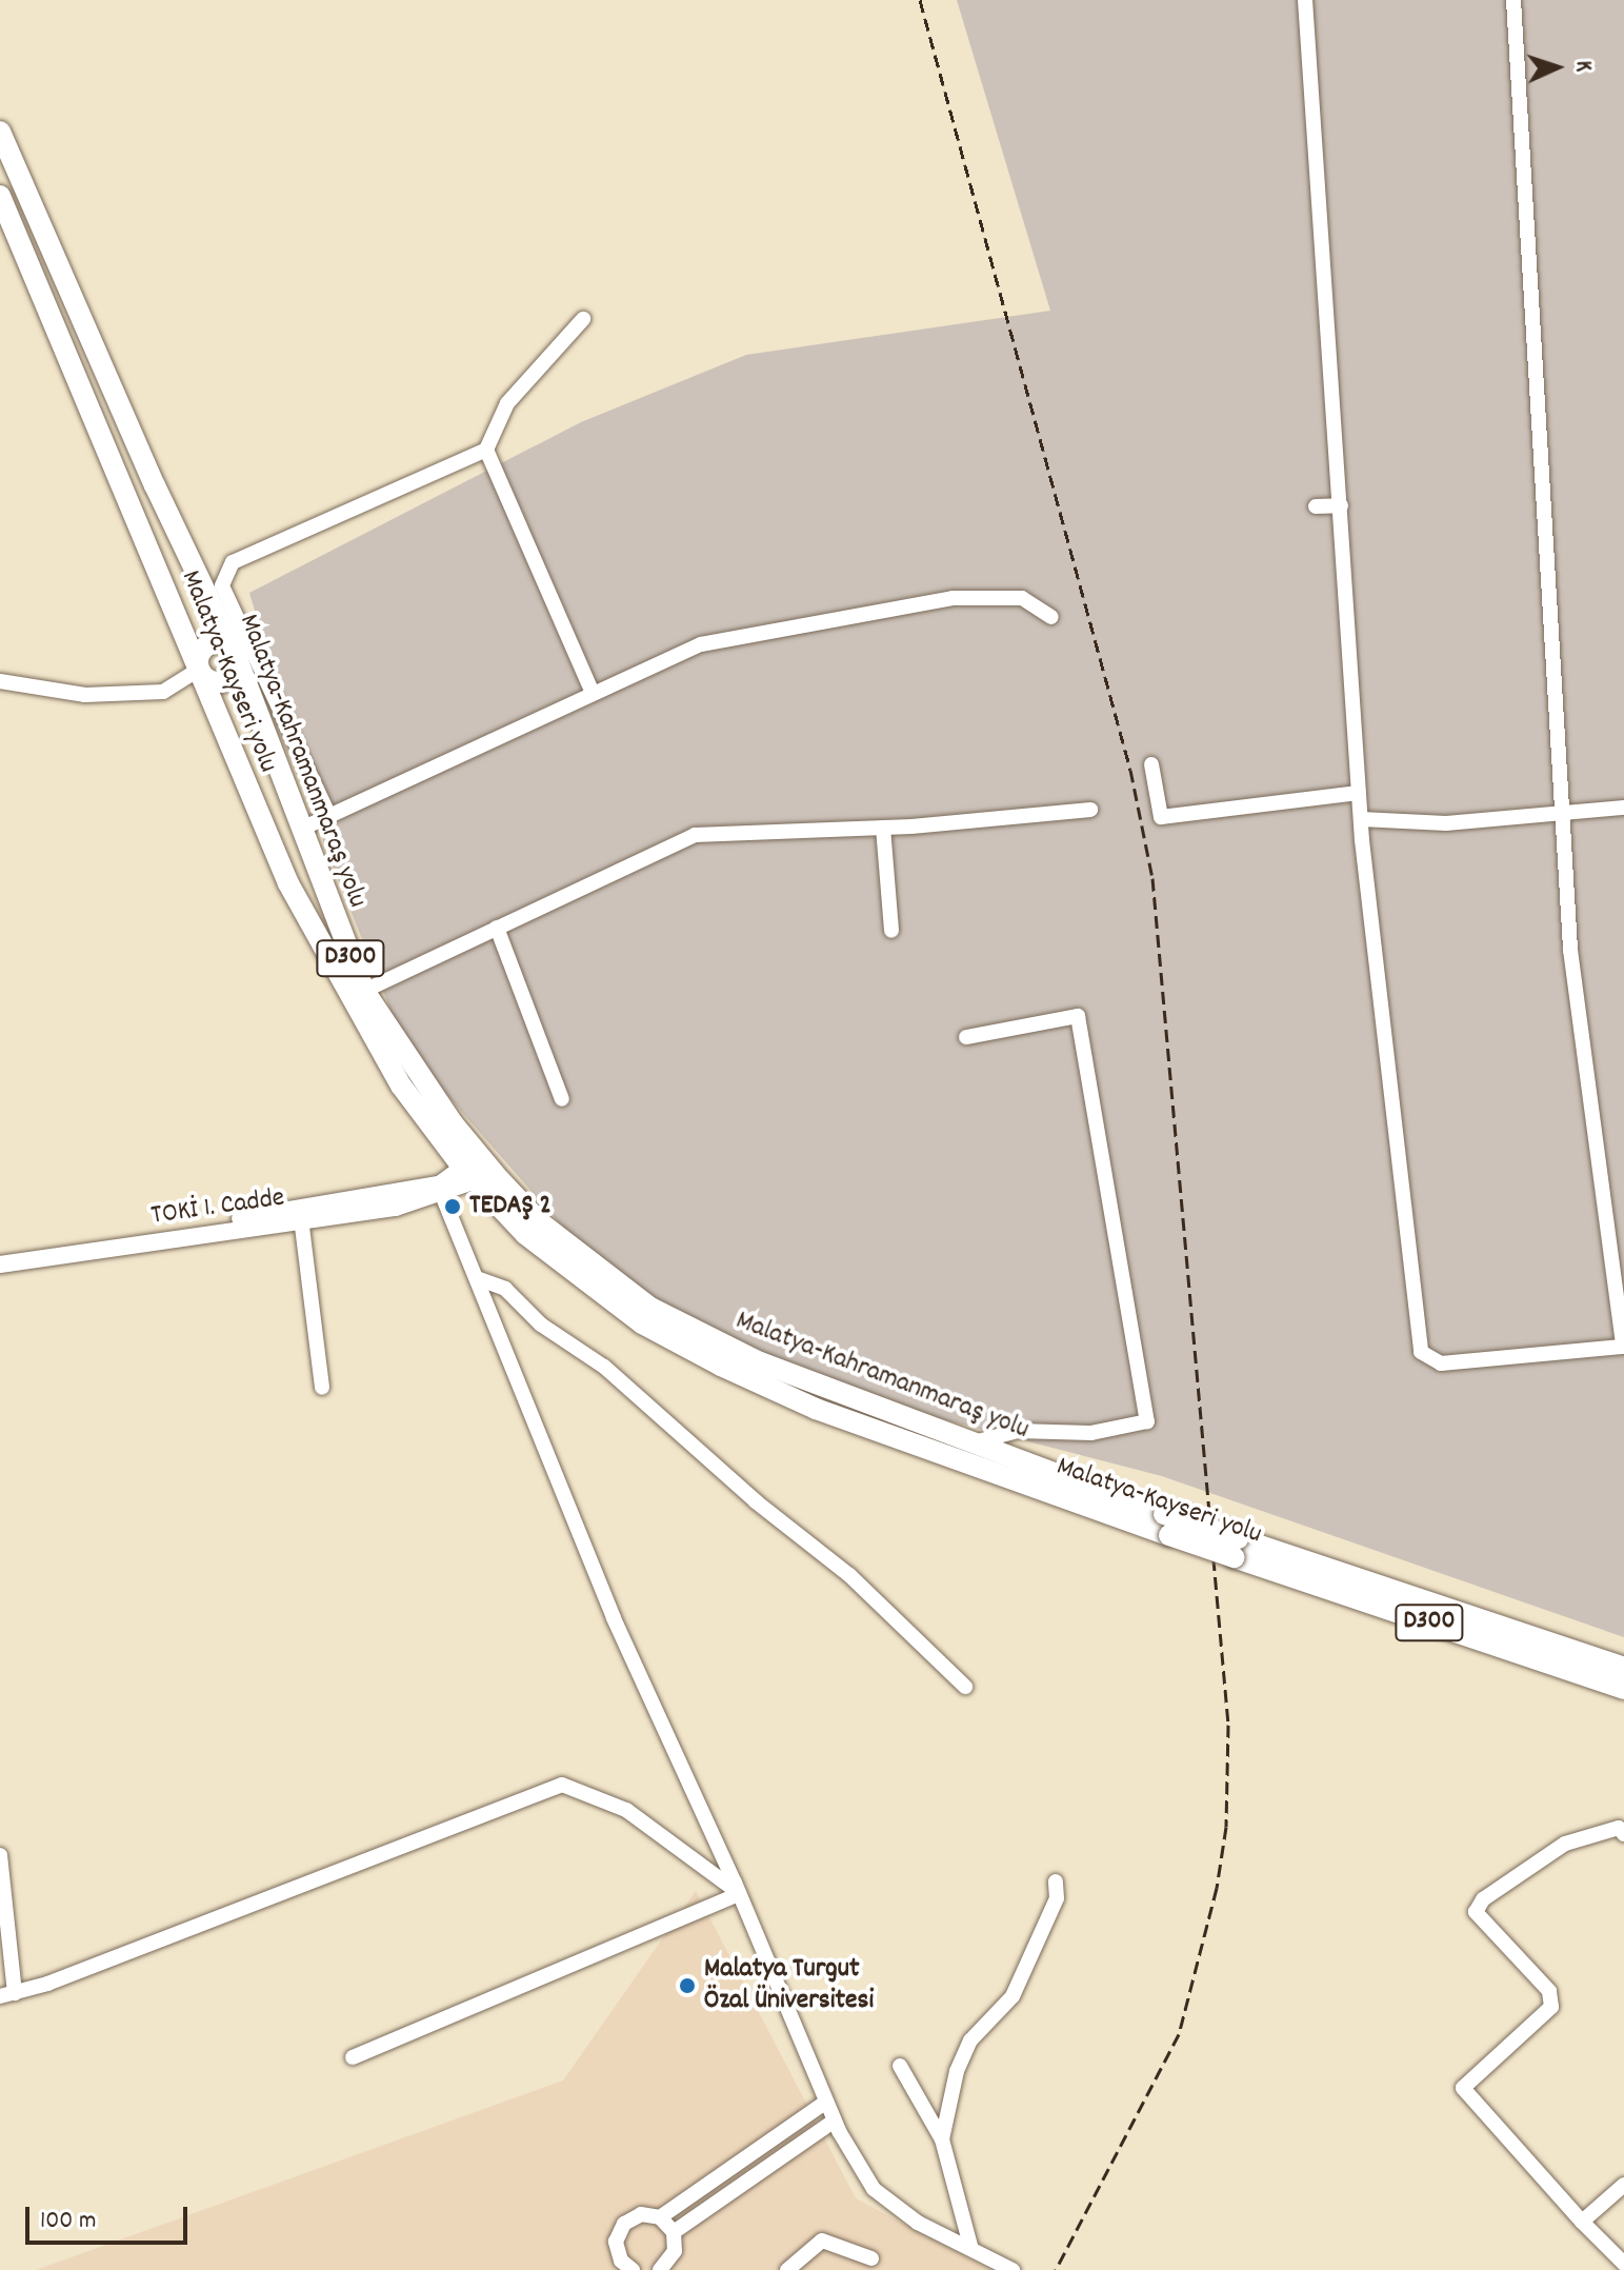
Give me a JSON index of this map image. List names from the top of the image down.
{
  "streets": {
    "highway": ["Malatya-Kayseri yolu", "Malatya-Kahramanmaraş yolu", "D300"],
    "main road": ["TOKİ 1. Cadde"]
  },
  "crossings": [
    ["Malatya-Kayseri yolu", "Malatya-Kahramanmaraş yolu"],
    ["Malatya-Kayseri yolu", "TOKİ 1. Cadde"]
  ],
  "places": ["TEDAŞ 2", "Malatya Turgut Özal Üniversitesi"],
  "scale_bar": "100 m",
  "north": "right"
}
